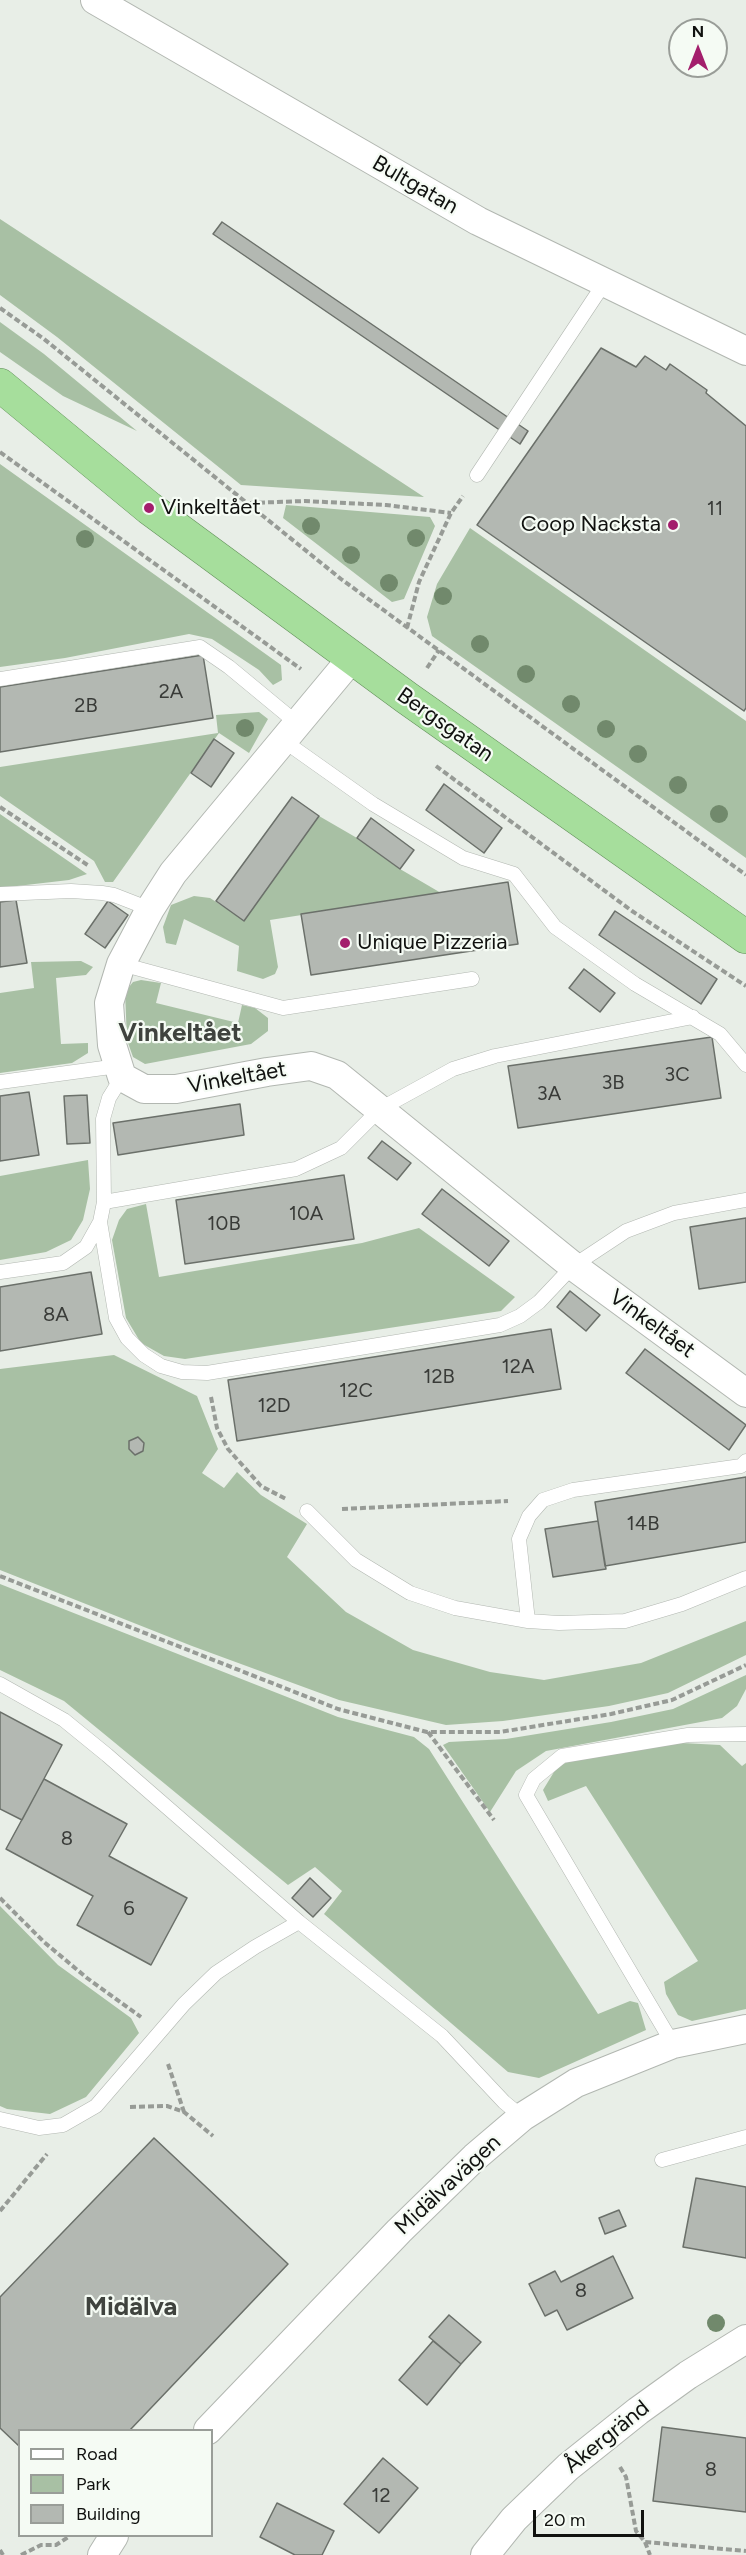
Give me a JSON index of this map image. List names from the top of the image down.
{
  "streets": {
    "highway": ["Bergsgatan"],
    "street": [
      "Bultgatan",
      "Vinkeltået",
      "Midälvavägen",
      "Åkergränd"
    ]
  },
  "districts": ["Vinkeltået", "Midälva"],
  "places": ["Vinkeltået", "Coop Nacksta", "Unique Pizzeria"],
  "house_numbers": [
    "11",
    "2A",
    "2B",
    "3C",
    "3B",
    "3A",
    "10A",
    "10B",
    "8A",
    "12A",
    "12B",
    "12C",
    "12D",
    "14B",
    "8",
    "6",
    "8",
    "8",
    "12"
  ],
  "legend": ["Road", "Park", "Building"],
  "scale_bar": "20 m",
  "north": "top"
}
